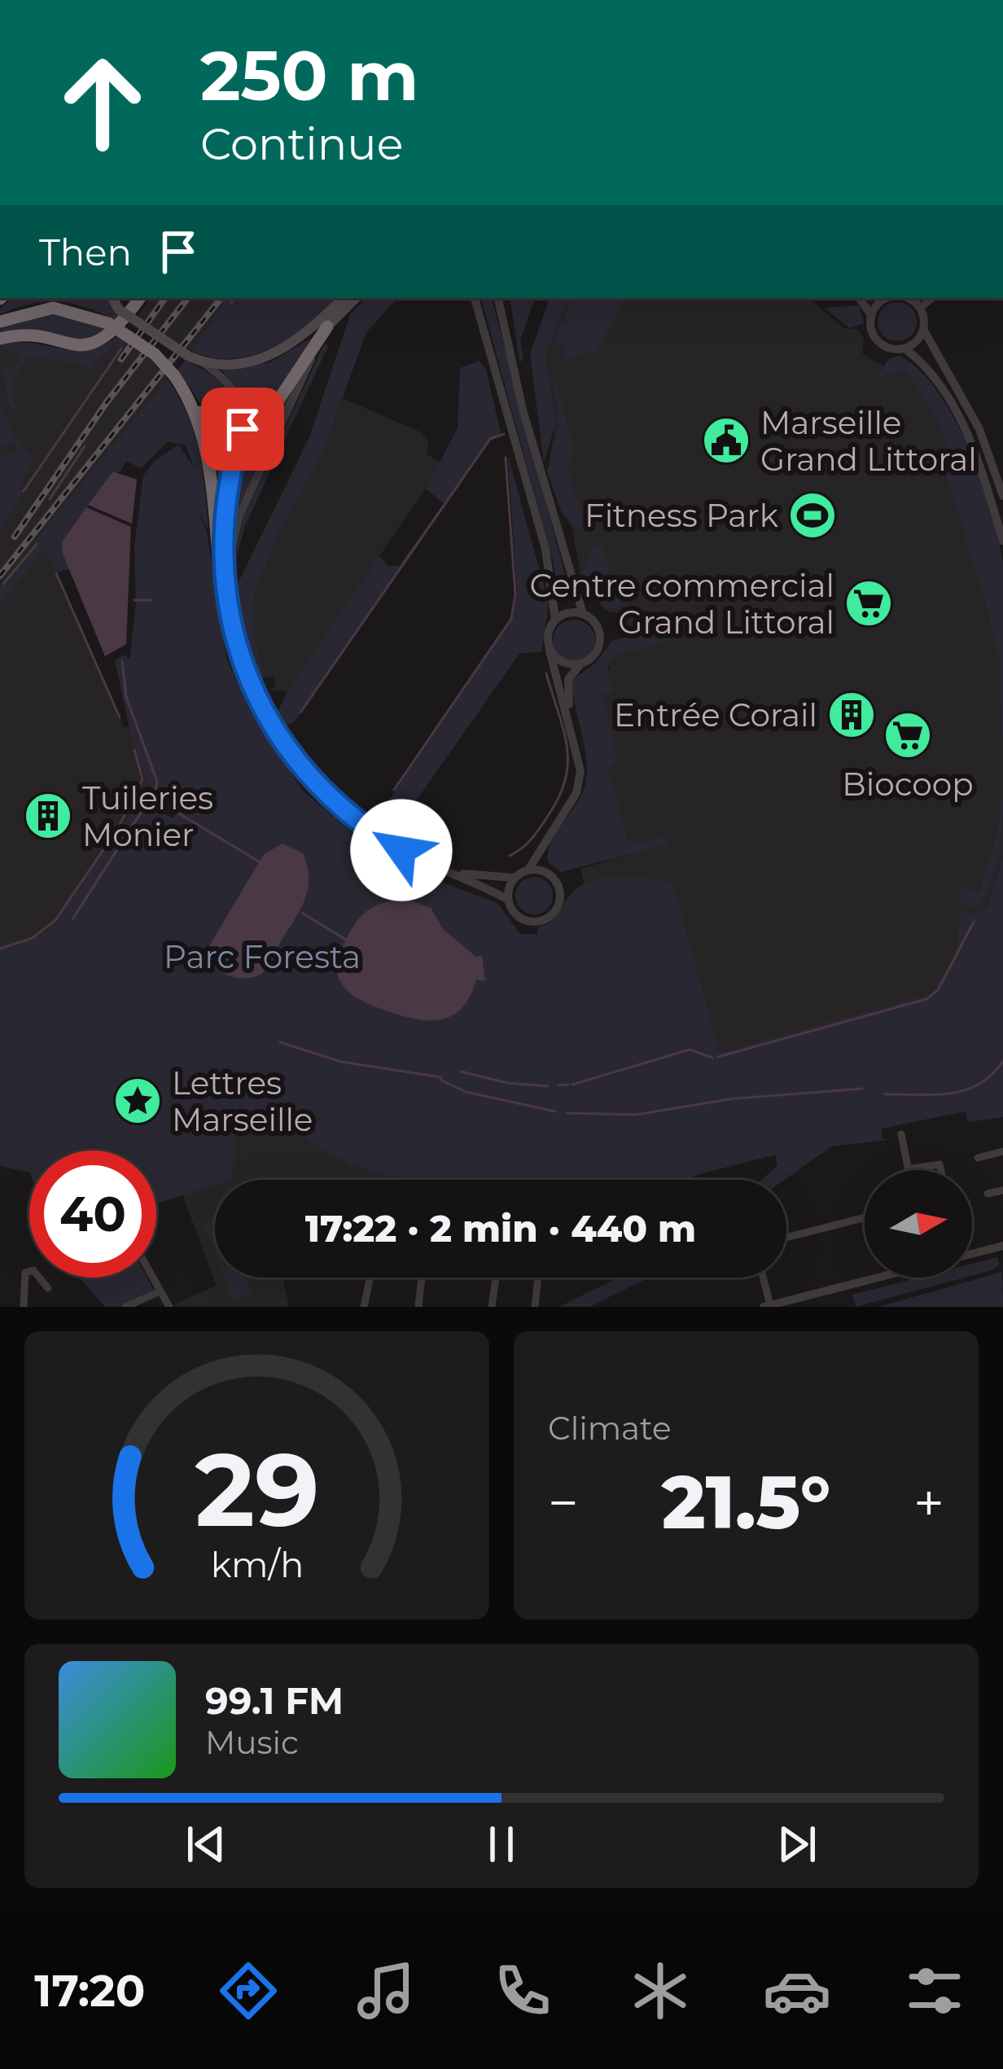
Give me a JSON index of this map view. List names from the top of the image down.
{
  "parks": ["Parc Foresta"],
  "places": {
    "public building": ["Marseille Grand Littoral"],
    "sports": ["Fitness Park"],
    "supermarket": ["Centre commercial Grand Littoral", "Biocoop"],
    "building": ["Entrée Corail", "Tuileries Monier"],
    "place": ["Lettres Marseille"]
  },
  "north": "right",
  "page": {
    "turn": ["250 m", "Continue"],
    "then": "Then",
    "limit": "40",
    "trip": "17:22 · 2 min · 440 m",
    "tile": "Climate",
    "heat": ["−", "21.5°", "+"],
    "song": ["99.1 FM", "Music"],
    "tabs": "17:20",
    "gauge": ["29", "km/h"]
  }
}
